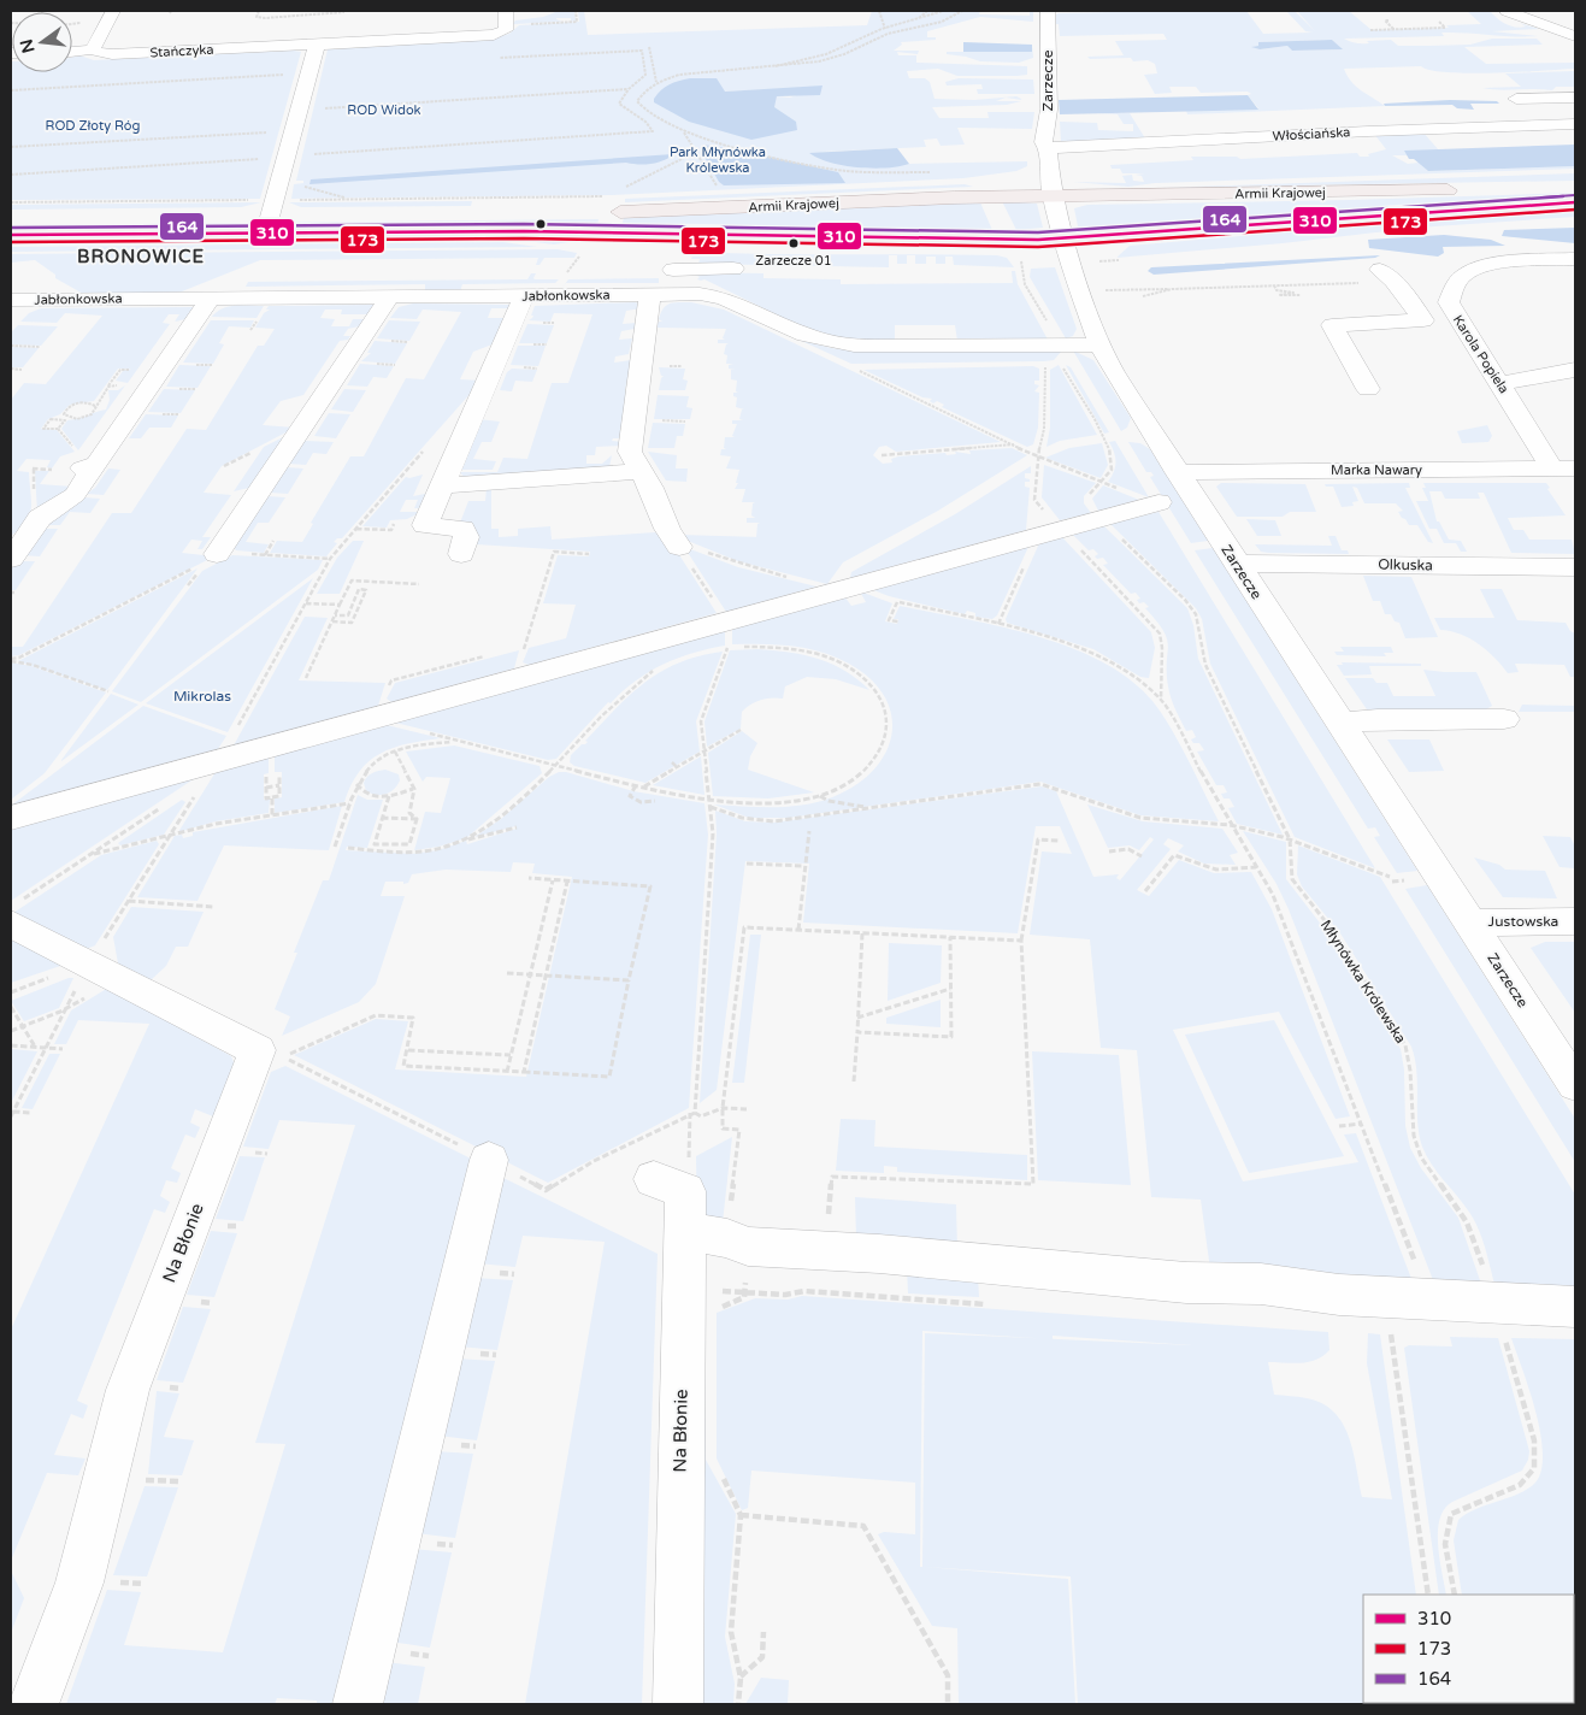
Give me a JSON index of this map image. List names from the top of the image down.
{
  "streets": {
    "main road": ["Armii Krajowej"],
    "street": [
      "Stańczyka",
      "Zarzecze",
      "Włościańska",
      "Jabłonkowska",
      "Karola Popiela",
      "Marka Nawary",
      "Olkuska",
      "Justowska",
      "Na Błonie"
    ],
    "path": ["Młynówka Królewska"]
  },
  "crossings": [
    ["Zarzecze", "Włościańska"],
    ["Zarzecze", "Armii Krajowej"],
    ["Zarzecze", "Jabłonkowska"],
    ["Zarzecze", "Marka Nawary"],
    ["Zarzecze", "Olkuska"],
    ["Zarzecze", "Justowska"],
    ["Karola Popiela", "Marka Nawary"]
  ],
  "districts": ["BRONOWICE"],
  "parks": [
    "ROD Widok",
    "ROD Złoty Róg",
    "Park Młynówka Królewska",
    "Mikrolas"
  ],
  "places": ["Zarzecze 01"],
  "lines": ["transit line 164", "transit line 310", "transit line 173"],
  "legend": ["310", "173", "164"],
  "north": "left"
}
